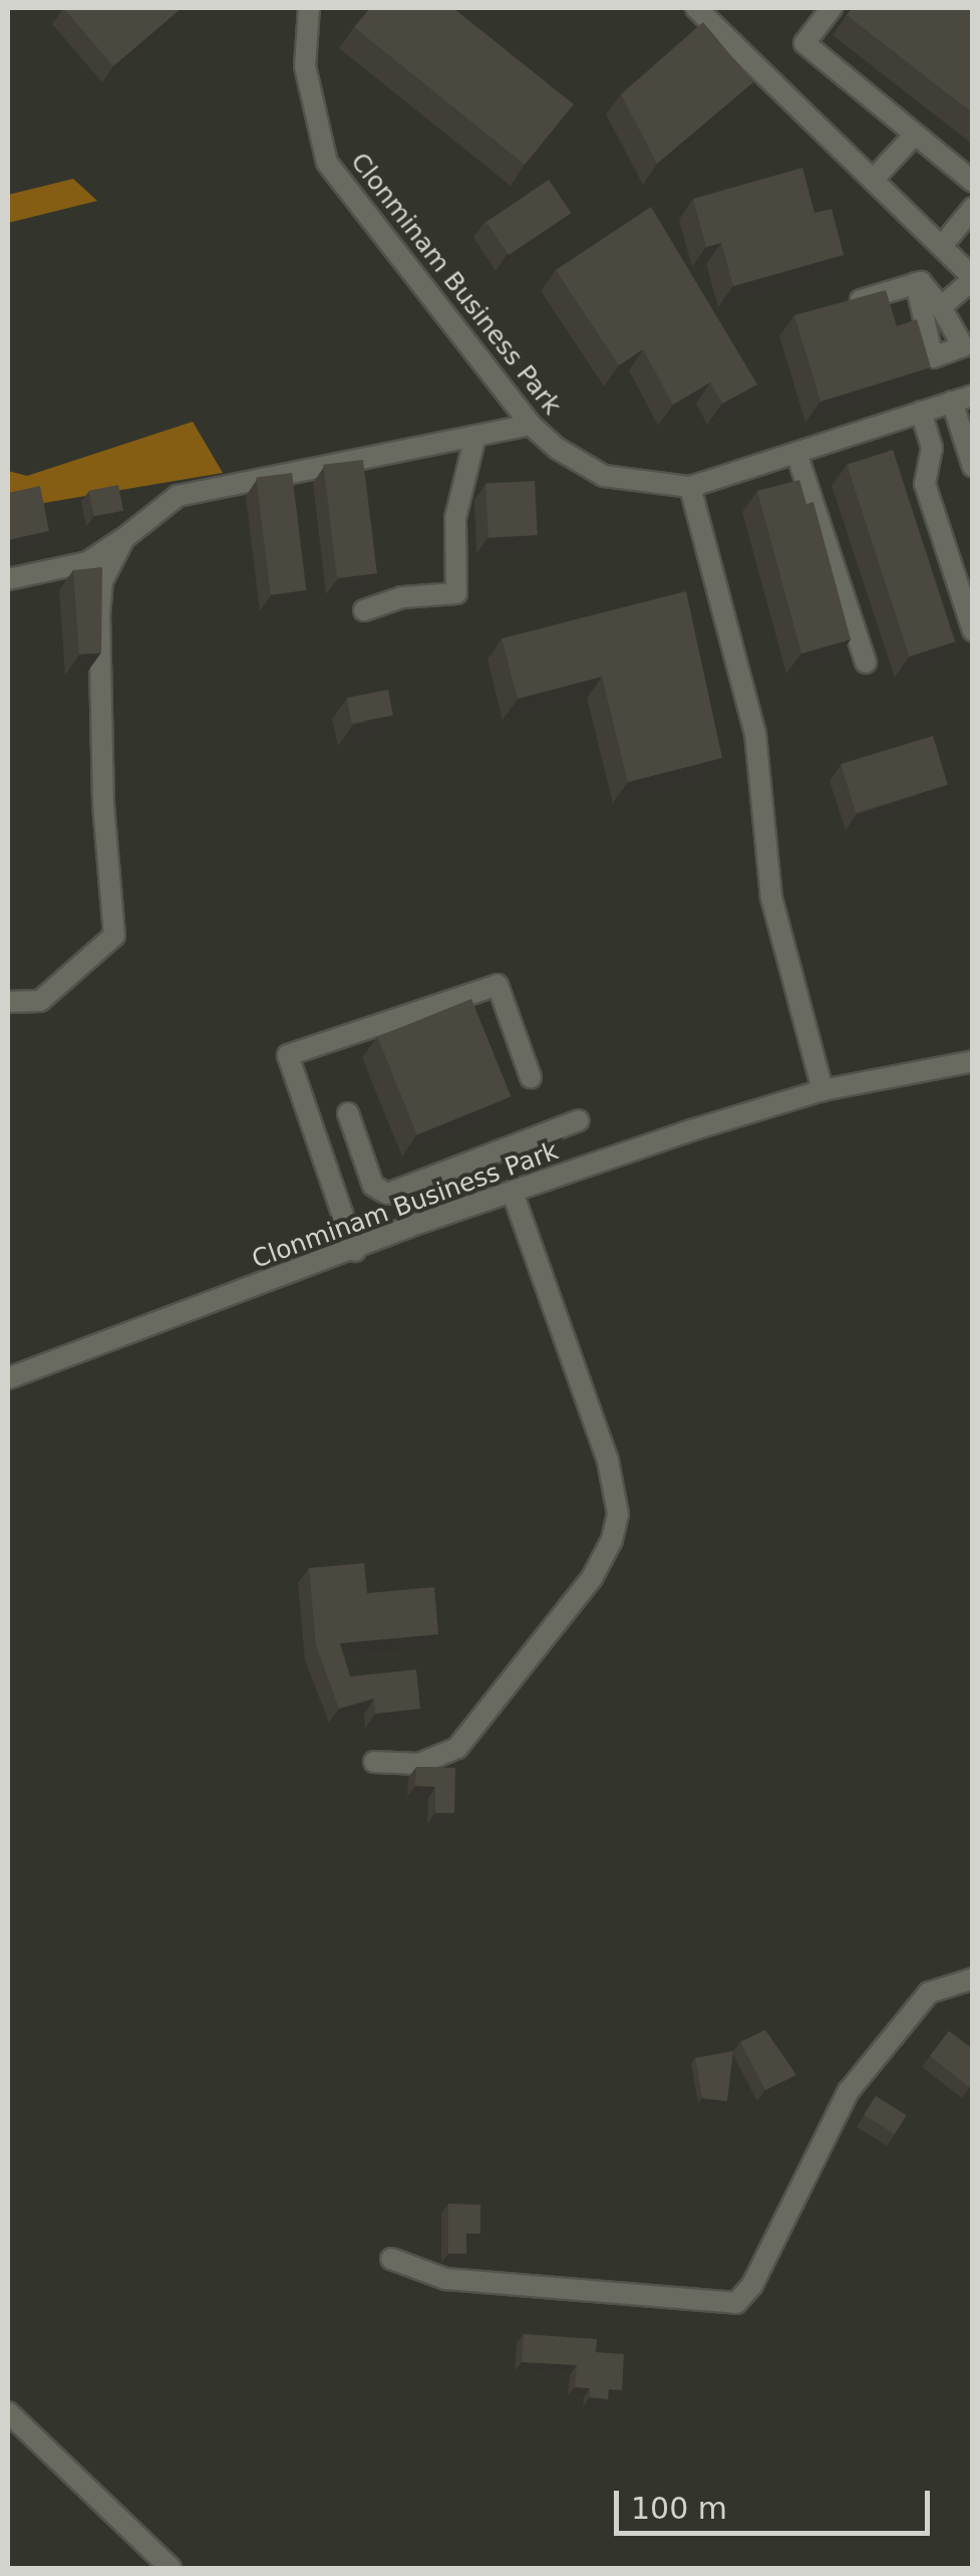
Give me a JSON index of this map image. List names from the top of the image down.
{
  "streets": {
    "street": ["Clonminam Business Park"]
  },
  "scale_bar": "100 m"
}
